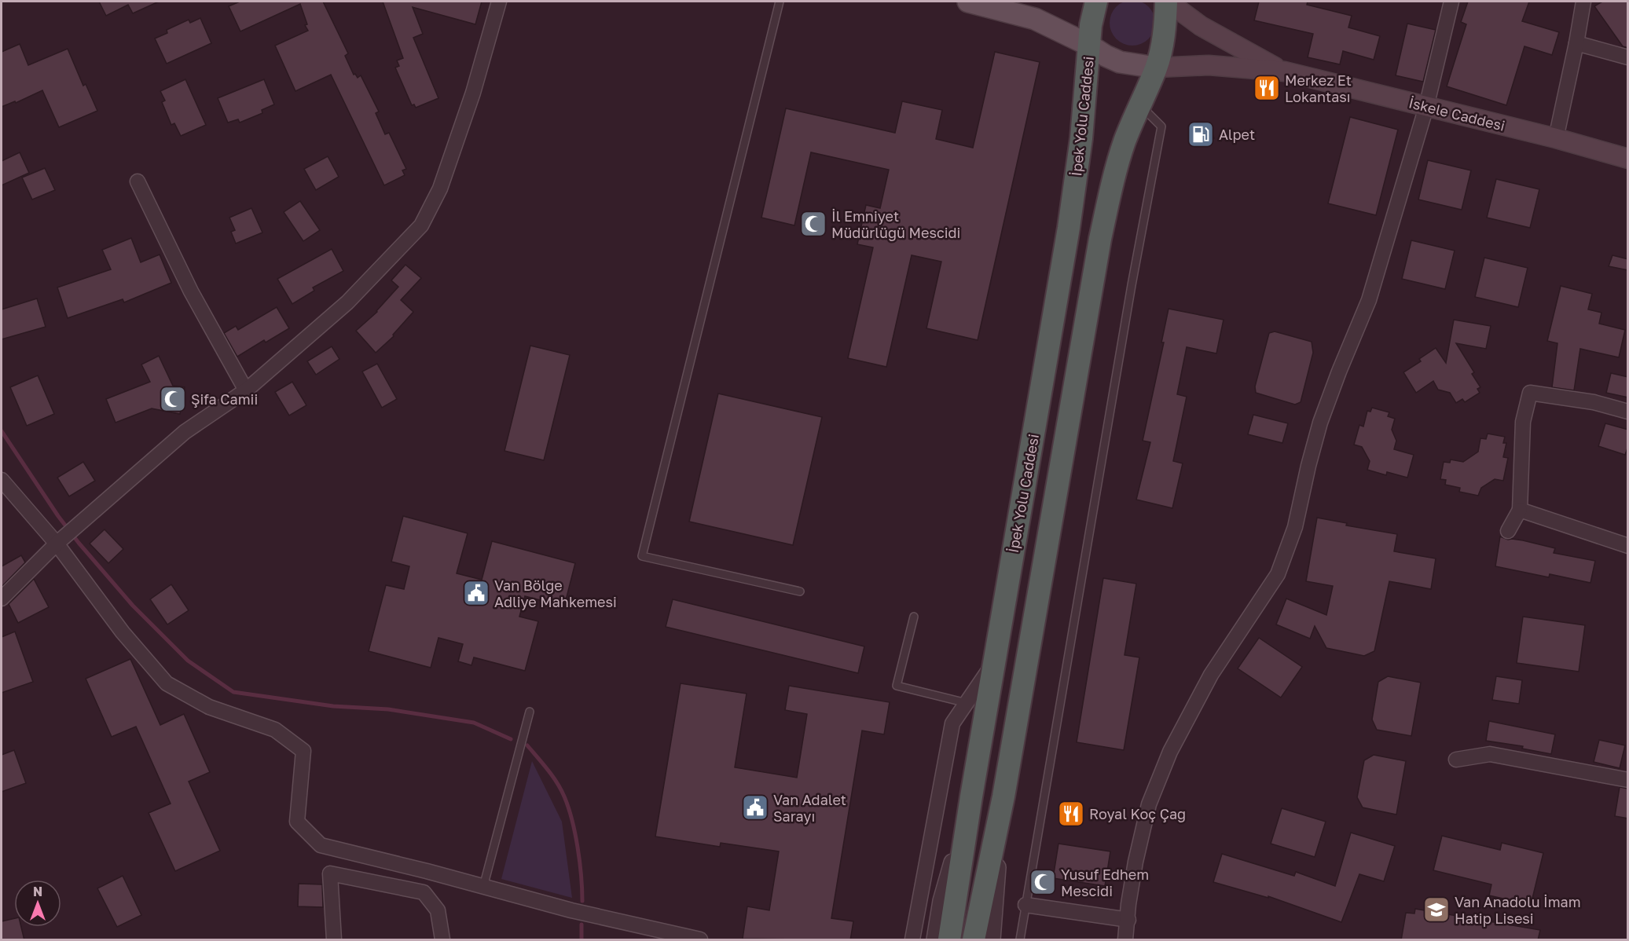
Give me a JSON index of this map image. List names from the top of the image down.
{
  "streets": {
    "highway": ["İpek Yolu Caddesi"],
    "main road": ["İskele Caddesi"]
  },
  "places": {
    "restaurant": ["Merkez Et Lokantası", "Royal Koç Çağ"],
    "fuel station": ["Alpet"],
    "mosque": ["İl Emniyet Müdürlüğü Mescidi", "Şifa Camii", "Yusuf Edhem Mescidi"],
    "public building": ["Van Bölge Adliye Mahkemesi", "Van Adalet Sarayı"],
    "school or university": ["Van Anadolu İmam Hatip Lisesi"]
  },
  "north": "top"
}
